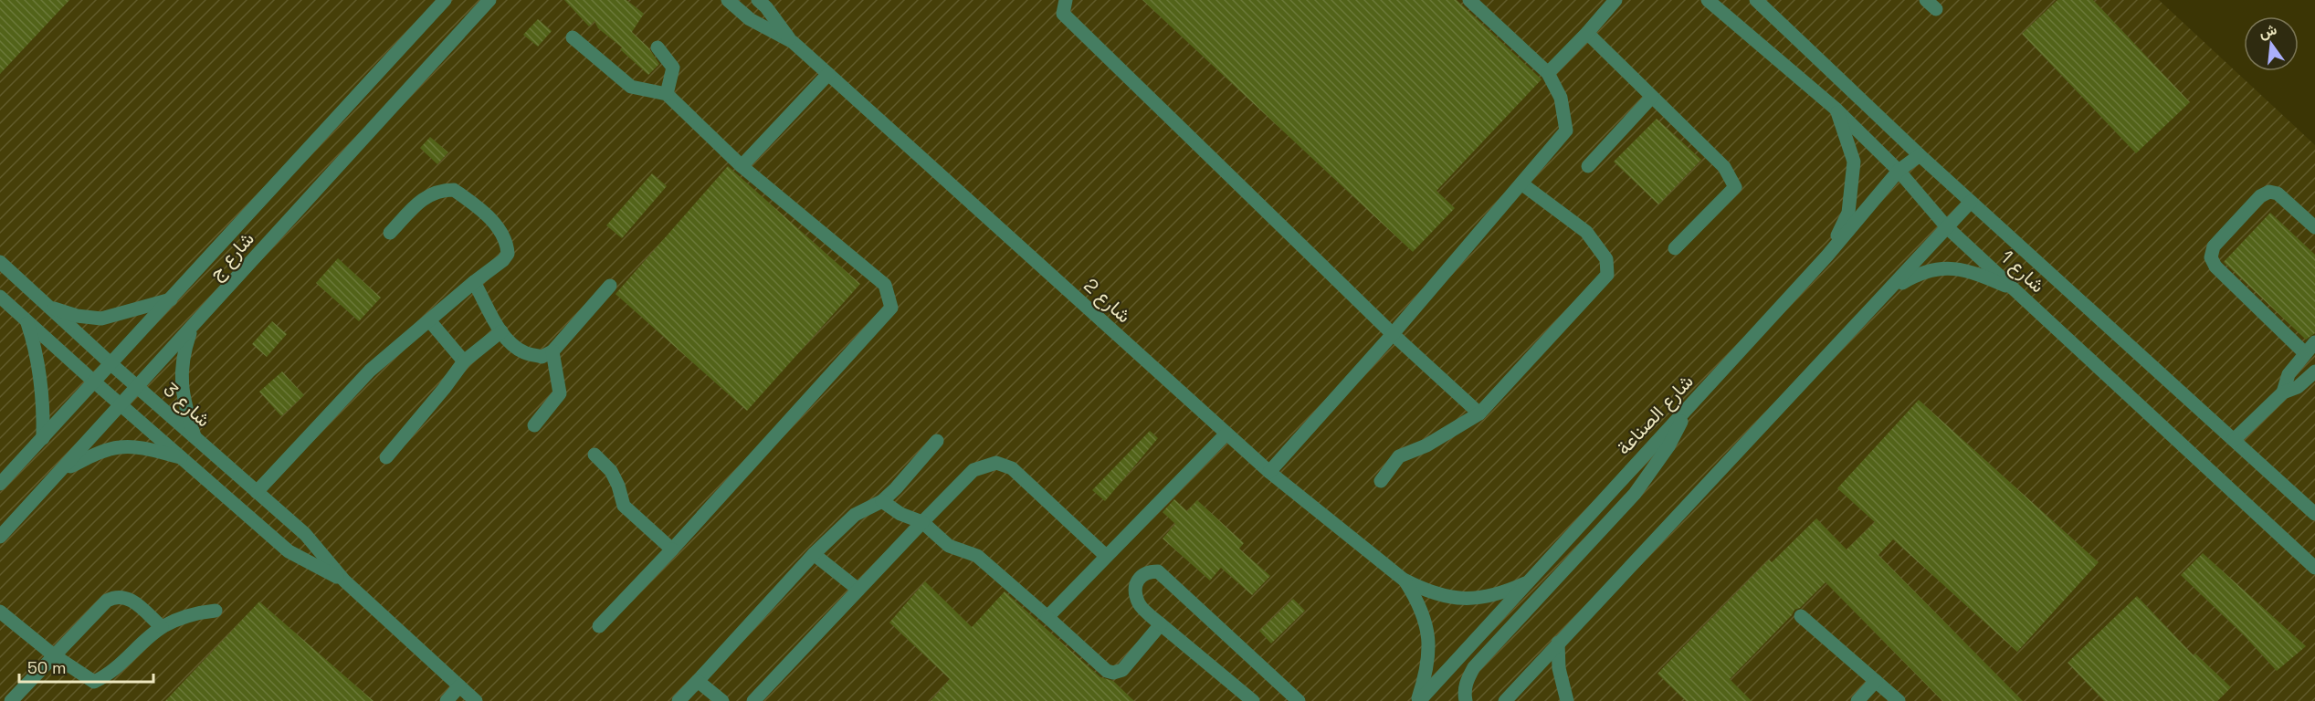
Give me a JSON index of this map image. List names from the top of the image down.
{
  "streets": {
    "street": [
      "شارع ج",
      "شارع 1",
      "شارع 2",
      "شارع 3",
      "شارع الصناعة"
    ]
  },
  "crossings": [
    ["شارع ج", "شارع 3"],
    ["شارع 1", "شارع الصناعة"],
    ["شارع 2", "شارع الصناعة"]
  ],
  "scale_bar": "50 m",
  "north": "top"
}
